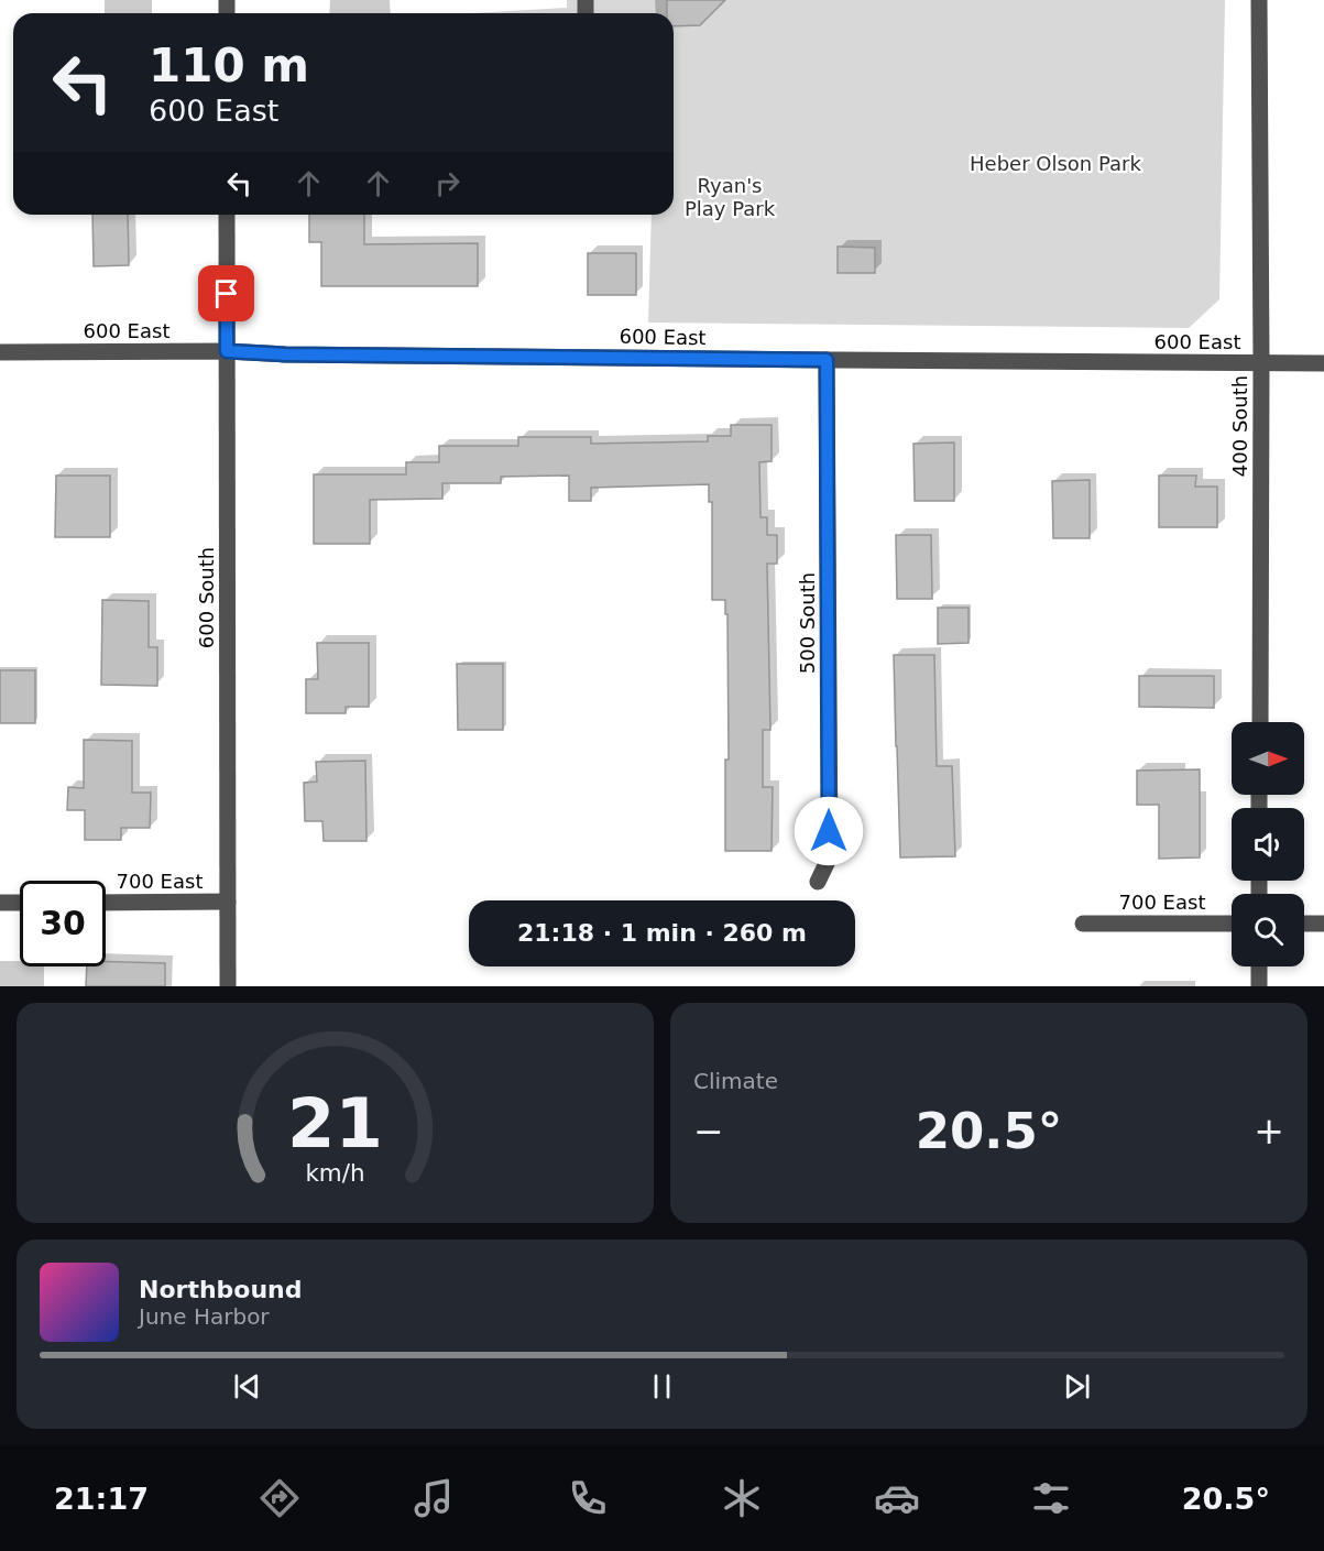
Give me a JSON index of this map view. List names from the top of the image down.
{
  "streets": {
    "street": [
      "600 East",
      "400 South",
      "600 South",
      "500 South",
      "700 East"
    ]
  },
  "crossings": [
    ["600 East", "400 South"],
    ["600 East", "600 South"],
    ["600 East", "500 South"],
    ["600 South", "700 East"]
  ],
  "parks": ["Heber Olson Park", "Ryan's Play Park"],
  "north": "right",
  "page": {
    "turn": ["110 m", "600 East"],
    "limit": "30",
    "trip": "21:18 · 1 min · 260 m",
    "tile": "Climate",
    "heat": ["−", "20.5°", "+"],
    "song": ["Northbound", "June Harbor"],
    "tabs": ["21:17", "20.5°"],
    "gauge": ["21", "km/h"]
  }
}
